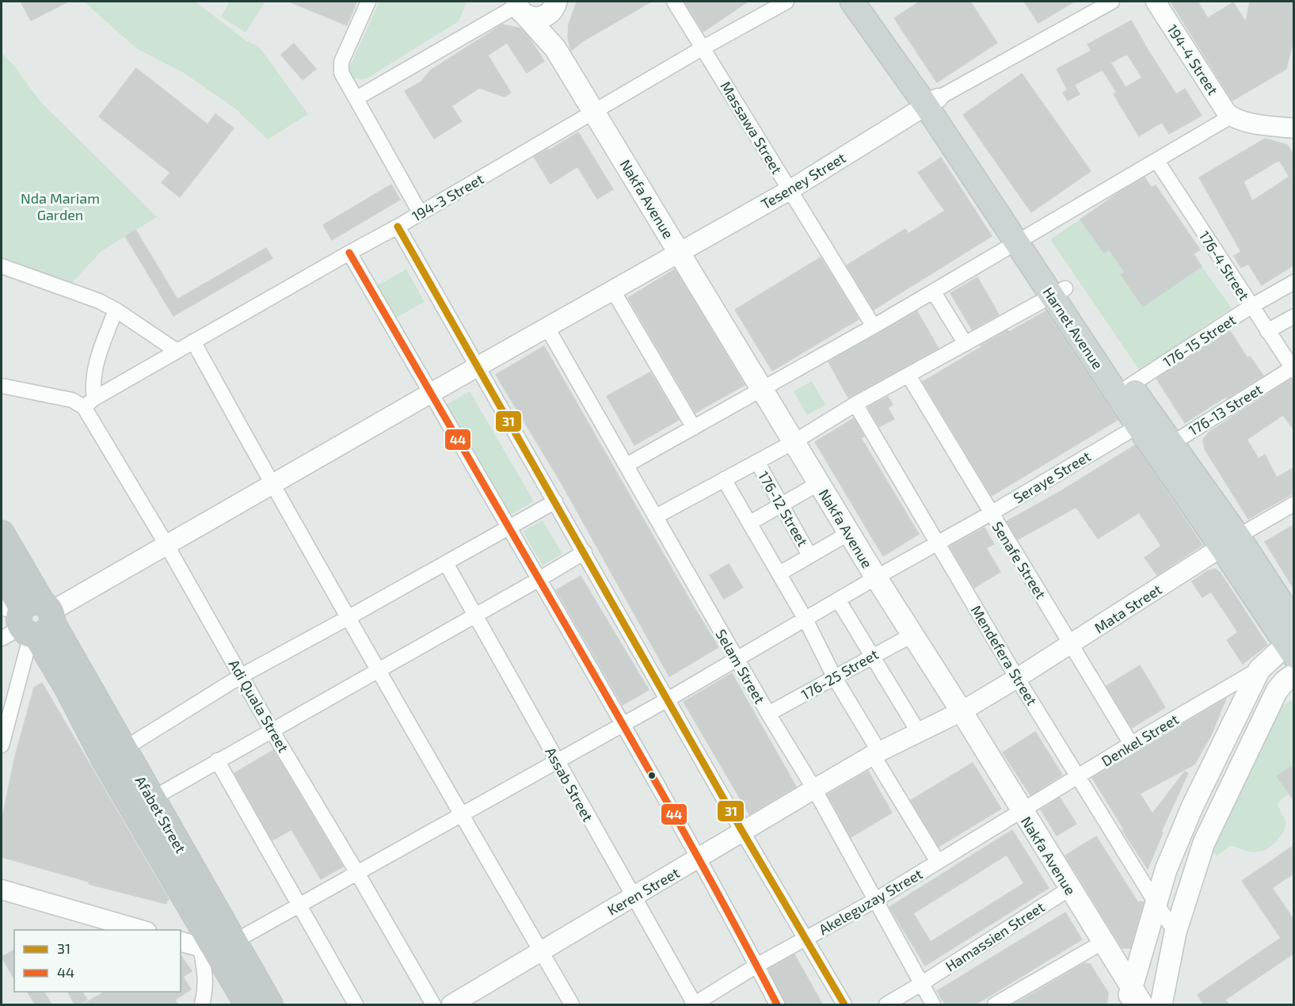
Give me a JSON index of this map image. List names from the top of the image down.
{
  "streets": {
    "highway": ["Afabet Street"],
    "main road": ["Nakfa Avenue", "Harnet Avenue"],
    "street": [
      "194-4 Street",
      "Massawa Street",
      "Teseney Street",
      "194-3 Street",
      "176-4 Street",
      "176-15 Street",
      "176-13 Street",
      "Seraye Street",
      "176-12 Street",
      "Senafe Street",
      "Mata Street",
      "Mendefera Street",
      "Selam Street",
      "176-25 Street",
      "Adi Quala Street",
      "Denkel Street",
      "Assab Street",
      "Keren Street",
      "Akeleguzay Street",
      "Hamassien Street"
    ]
  },
  "crossings": [
    ["Massawa Street", "Teseney Street"],
    ["Massawa Street", "194-3 Street"],
    ["Teseney Street", "Nakfa Avenue"],
    ["Teseney Street", "Harnet Avenue"],
    ["Teseney Street", "Selam Street"],
    ["Teseney Street", "Adi Quala Street"],
    ["Teseney Street", "Afabet Street"],
    ["194-3 Street", "Nakfa Avenue"],
    ["194-3 Street", "Adi Quala Street"],
    ["Nakfa Avenue", "Seraye Street"],
    ["Nakfa Avenue", "Mata Street"],
    ["Nakfa Avenue", "176-25 Street"],
    ["Nakfa Avenue", "Denkel Street"],
    ["Nakfa Avenue", "Keren Street"],
    ["Nakfa Avenue", "Akeleguzay Street"],
    ["Nakfa Avenue", "Hamassien Street"],
    ["176-4 Street", "176-15 Street"],
    ["176-4 Street", "176-13 Street"],
    ["Harnet Avenue", "176-15 Street"],
    ["Harnet Avenue", "176-13 Street"],
    ["Harnet Avenue", "Seraye Street"],
    ["Harnet Avenue", "Mata Street"],
    ["Seraye Street", "Senafe Street"],
    ["Seraye Street", "Mendefera Street"],
    ["Seraye Street", "Selam Street"],
    ["Seraye Street", "Adi Quala Street"],
    ["Seraye Street", "Assab Street"],
    ["Seraye Street", "Afabet Street"],
    ["Senafe Street", "Mata Street"],
    ["Senafe Street", "Denkel Street"],
    ["Mata Street", "Mendefera Street"],
    ["Mata Street", "Keren Street"],
    ["Mendefera Street", "Denkel Street"],
    ["Selam Street", "176-25 Street"],
    ["Selam Street", "Keren Street"],
    ["Selam Street", "Akeleguzay Street"],
    ["Selam Street", "Hamassien Street"],
    ["Denkel Street", "Akeleguzay Street"],
    ["Assab Street", "Keren Street"],
    ["Assab Street", "Akeleguzay Street"]
  ],
  "parks": ["Nda Mariam Garden"],
  "lines": ["transit line 31", "transit line 44"],
  "legend": ["31", "44"]
}
